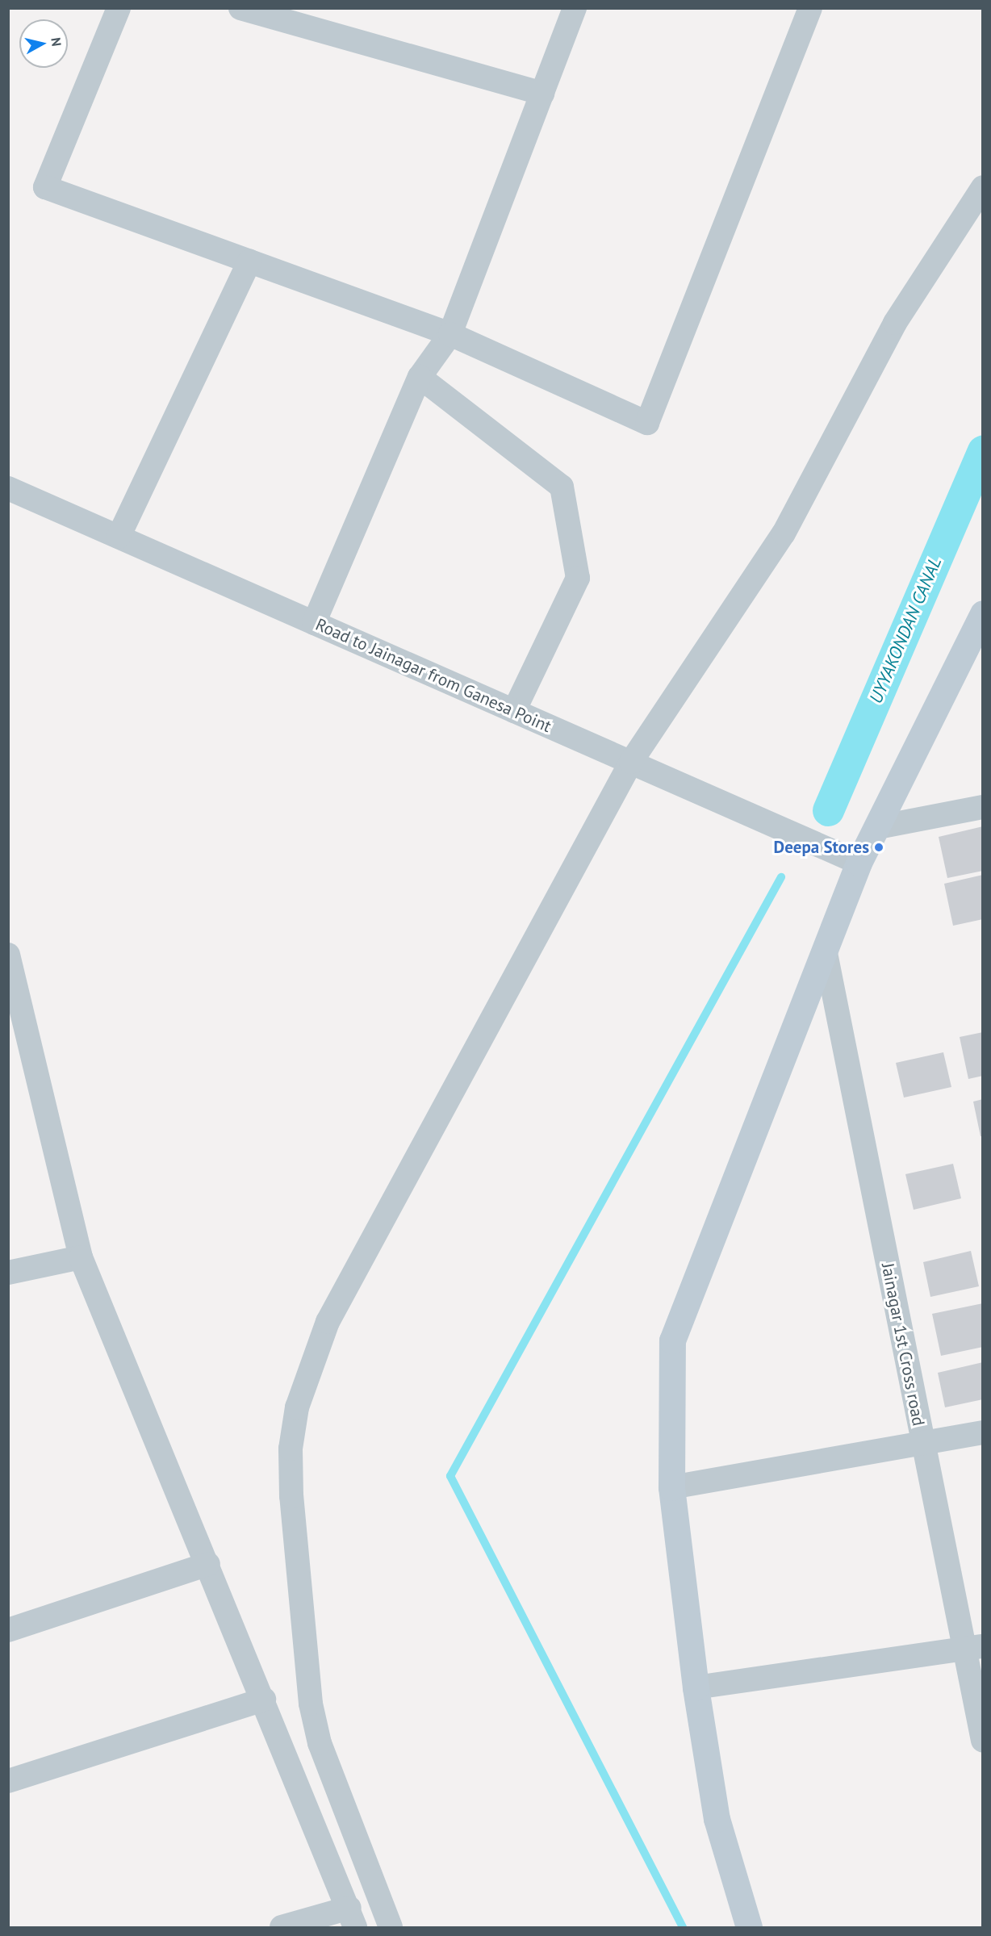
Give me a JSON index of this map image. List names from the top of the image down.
{
  "streets": {
    "street": ["Road to Jainagar from Ganesa Point", "Jainagar 1st Cross road"]
  },
  "water": ["UYYAKONDAN CANAL"],
  "places": ["Deepa Stores"],
  "north": "right"
}
